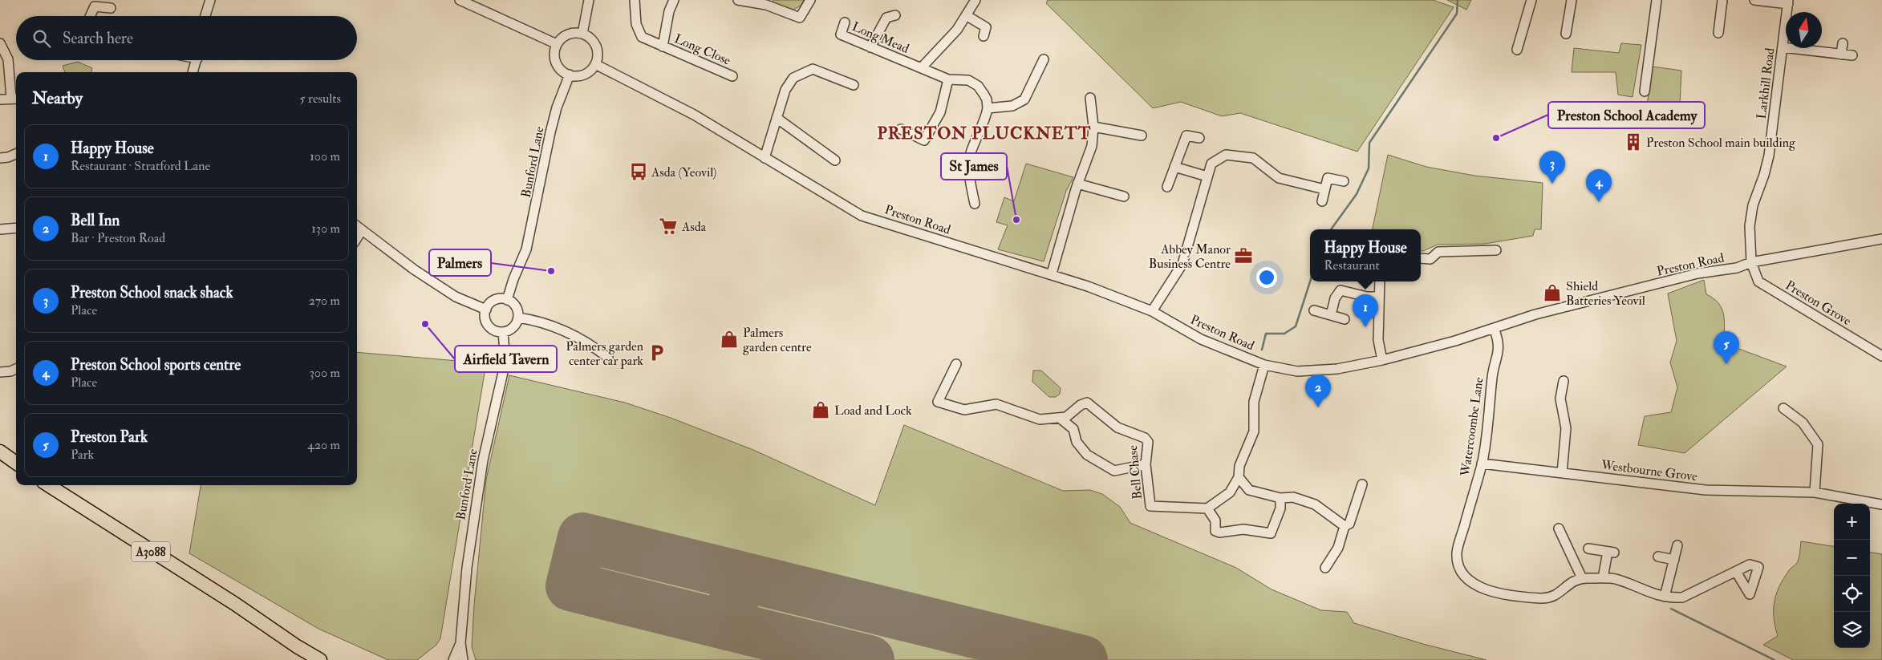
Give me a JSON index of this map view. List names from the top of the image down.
{
  "streets": {
    "highway": ["A3088"],
    "street": [
      "Long Mead",
      "Long Close",
      "Larkhill Road",
      "Bunford Lane",
      "Preston Road",
      "Preston Grove",
      "Watercoombe Lane",
      "Westbourne Grove",
      "Bell Chase"
    ]
  },
  "crossings": [
    ["Larkhill Road", "Preston Road"],
    ["Larkhill Road", "Preston Grove"],
    ["Bunford Lane", "Preston Road"],
    ["Preston Road", "Preston Grove"],
    ["Preston Road", "Watercoombe Lane"],
    ["Watercoombe Lane", "Westbourne Grove"]
  ],
  "districts": ["PRESTON PLUCKNETT"],
  "places": {
    "other": [
      "Preston School Academy",
      "St James",
      "Palmers",
      "Airfield Tavern"
    ],
    "building": ["Preston School main building"],
    "bus stop": ["Asda (Yeovil)"],
    "supermarket": ["Asda"],
    "office": ["Abbey Manor Business Centre"],
    "shop": ["Shield Batteries Yeovil", "Palmers garden centre", "Load and Lock"],
    "parking": ["Palmers garden center car park"]
  },
  "north": "top",
  "page": {
    "search": "Search here",
    "heading": ["Nearby", "5 results"],
    "list": [
      {
        "mark": "1",
        "name": "Happy House",
        "note": "Restaurant · Stratford Lane",
        "value": "100 m"
      },
      {
        "mark": "2",
        "name": "Bell Inn",
        "note": "Bar · Preston Road",
        "value": "130 m"
      },
      {
        "mark": "3",
        "name": "Preston School snack shack",
        "note": "Place",
        "value": "270 m"
      },
      {
        "mark": "4",
        "name": "Preston School sports centre",
        "note": "Place",
        "value": "300 m"
      },
      {
        "mark": "5",
        "name": "Preston Park",
        "note": "Park",
        "value": "420 m"
      }
    ],
    "pins": [
      "3",
      "4",
      "1",
      "5",
      "2"
    ],
    "popup": ["Happy House", "Restaurant"],
    "map_buttons": ["+", "−"]
  }
}
